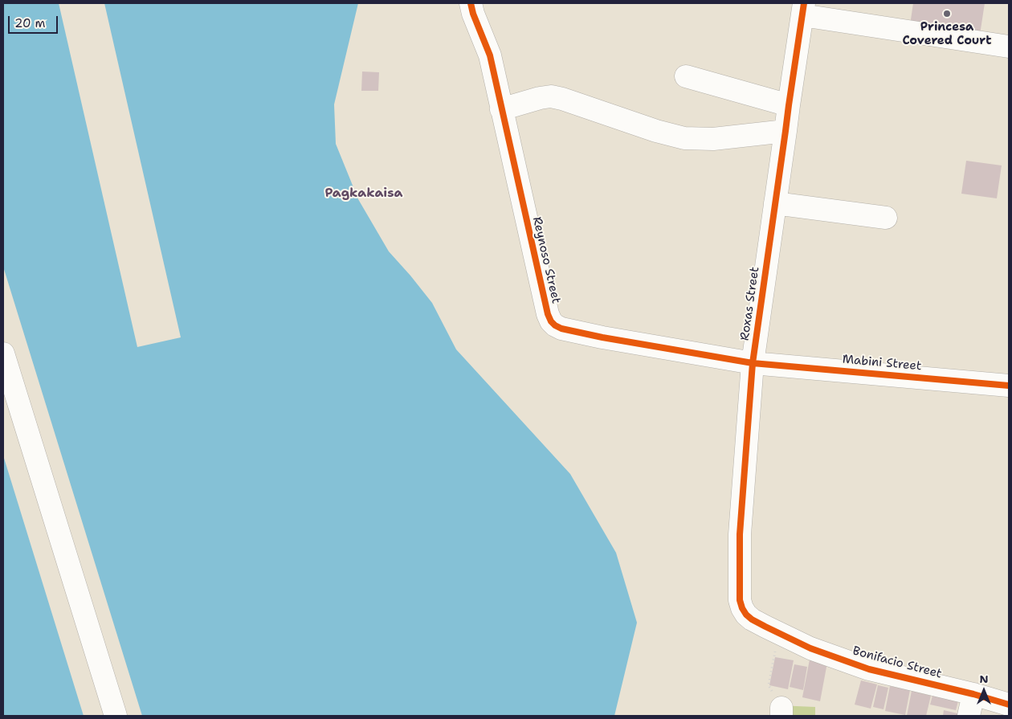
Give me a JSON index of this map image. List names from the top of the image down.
{
  "streets": {
    "street": [
      "Reynoso Street",
      "Roxas Street",
      "Mabini Street",
      "Bonifacio Street"
    ]
  },
  "crossings": [
    ["Reynoso Street", "Roxas Street"],
    ["Reynoso Street", "Mabini Street"],
    ["Roxas Street", "Mabini Street"],
    ["Roxas Street", "Bonifacio Street"]
  ],
  "districts": ["Pagkakaisa"],
  "places": ["Princesa Covered Court"],
  "scale_bar": "20 m",
  "north": "top"
}
